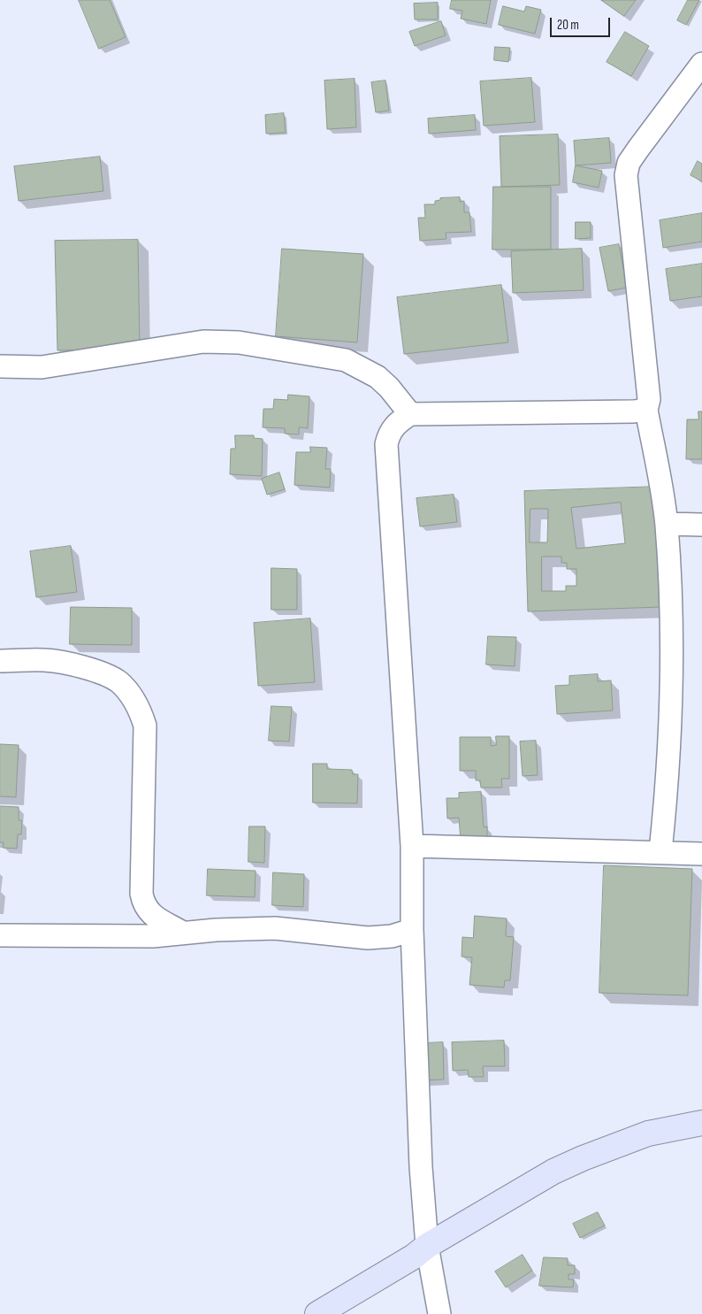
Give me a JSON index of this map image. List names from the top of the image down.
{
  "scale_bar": "20 m"
}
